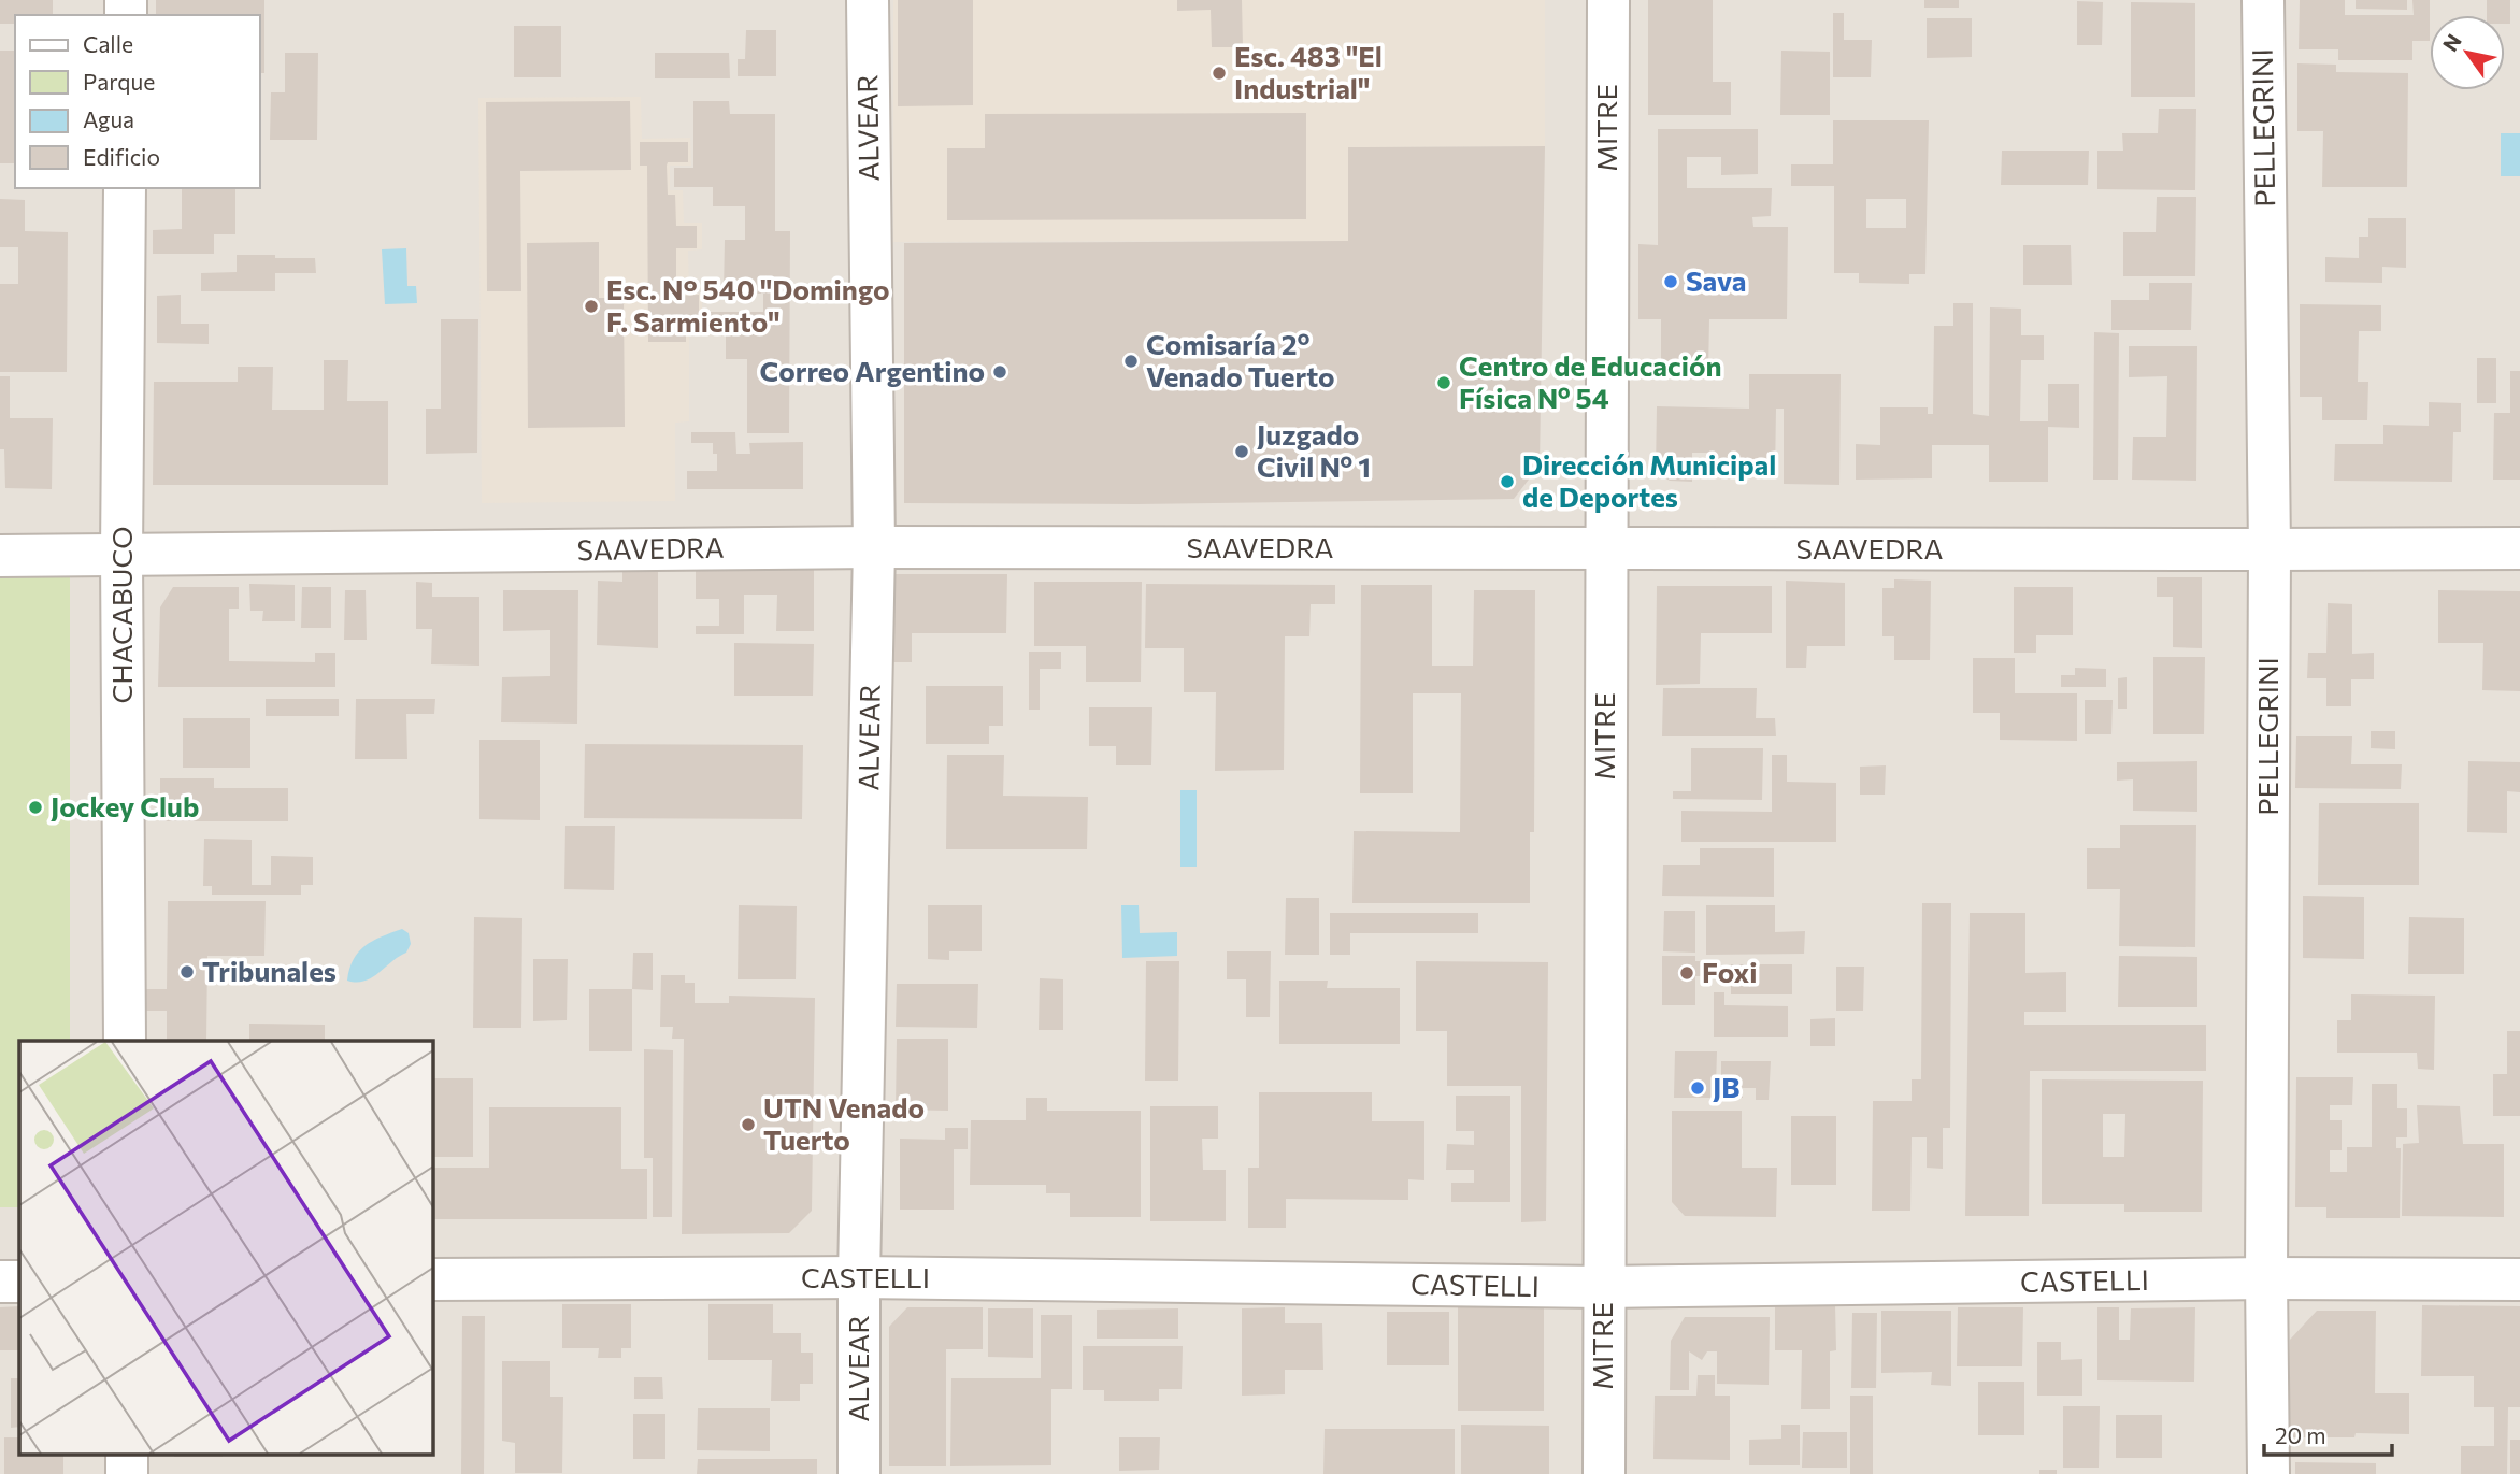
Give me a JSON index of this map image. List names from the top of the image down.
{
  "streets": {
    "street": [
      "ALVEAR",
      "MITRE",
      "PELLEGRINI",
      "SAAVEDRA",
      "CHACABUCO",
      "CASTELLI"
    ]
  },
  "crossings": [
    ["ALVEAR", "SAAVEDRA"],
    ["ALVEAR", "CASTELLI"],
    ["MITRE", "SAAVEDRA"],
    ["MITRE", "CASTELLI"],
    ["PELLEGRINI", "SAAVEDRA"],
    ["PELLEGRINI", "CASTELLI"],
    ["SAAVEDRA", "CHACABUCO"]
  ],
  "places": [
    "Esc. 483 \"El Industrial\"",
    "Sava",
    "Esc. N° 540 \"Domingo F. Sarmiento\"",
    "Comisaría 2º Venado Tuerto",
    "Correo Argentino",
    "Centro de Educación Física Nº 54",
    "Juzgado Civil Nº 1",
    "Dirección Municipal de Deportes",
    "Jockey Club",
    "Tribunales",
    "Foxi",
    "JB",
    "UTN Venado Tuerto"
  ],
  "legend": [
    "Calle",
    "Parque",
    "Agua",
    "Edificio"
  ],
  "scale_bar": "20 m",
  "north": "top left"
}
